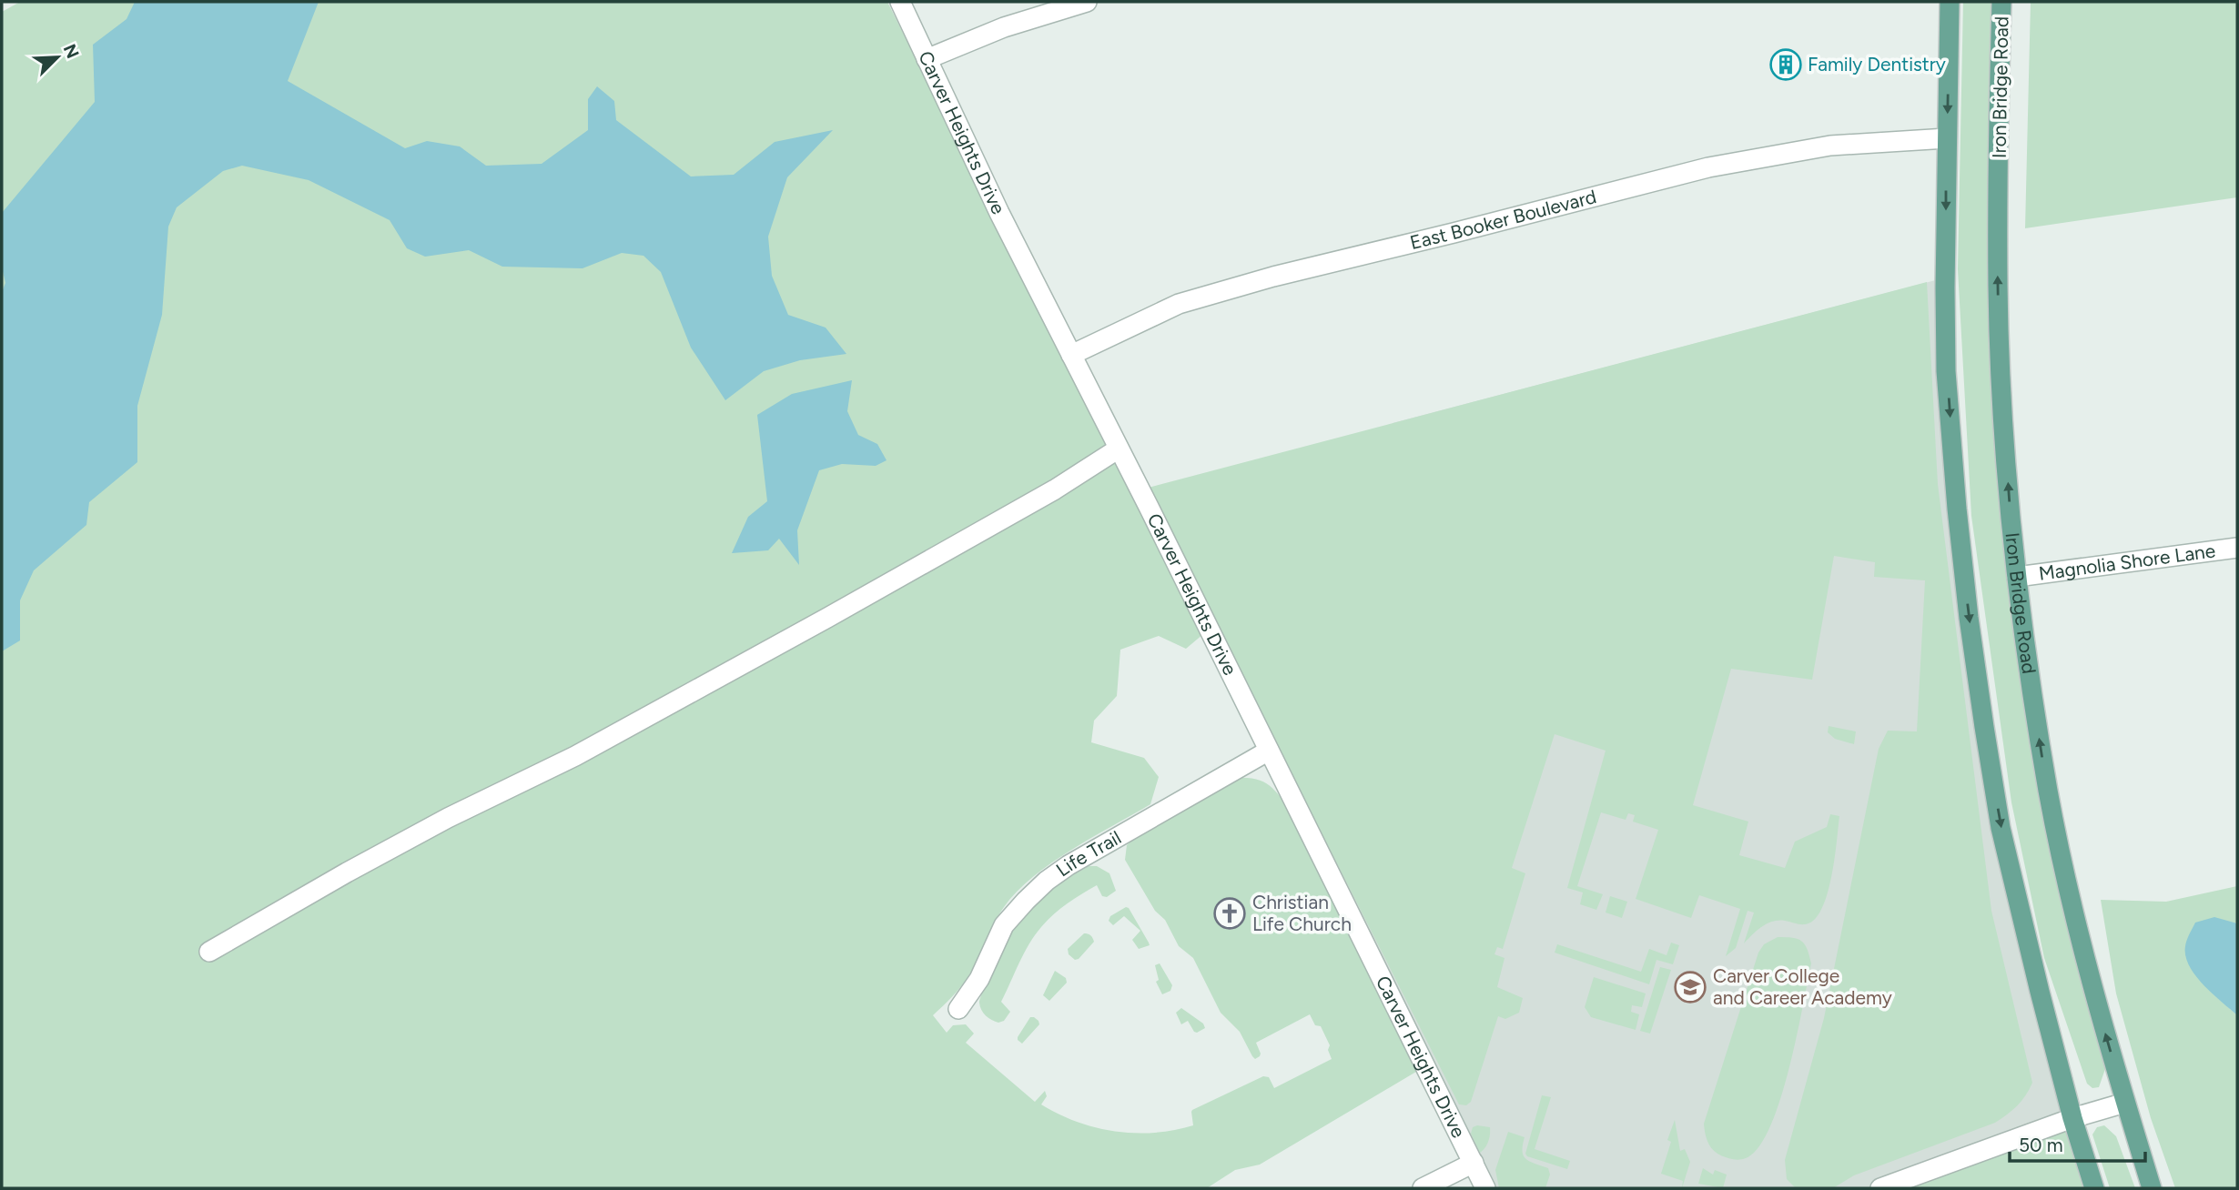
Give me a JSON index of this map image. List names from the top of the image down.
{
  "streets": {
    "main road": ["Iron Bridge Road"],
    "street": [
      "Carver Heights Drive",
      "East Booker Boulevard",
      "Magnolia Shore Lane",
      "Life Trail"
    ]
  },
  "crossings": [
    ["Iron Bridge Road", "Magnolia Shore Lane"],
    ["Carver Heights Drive", "East Booker Boulevard"],
    ["Carver Heights Drive", "Life Trail"]
  ],
  "places": {
    "building": ["Family Dentistry"],
    "church": ["Christian Life Church"],
    "school or university": ["Carver College and Career Academy"]
  },
  "scale_bar": "50 m",
  "north": "top right"
}
